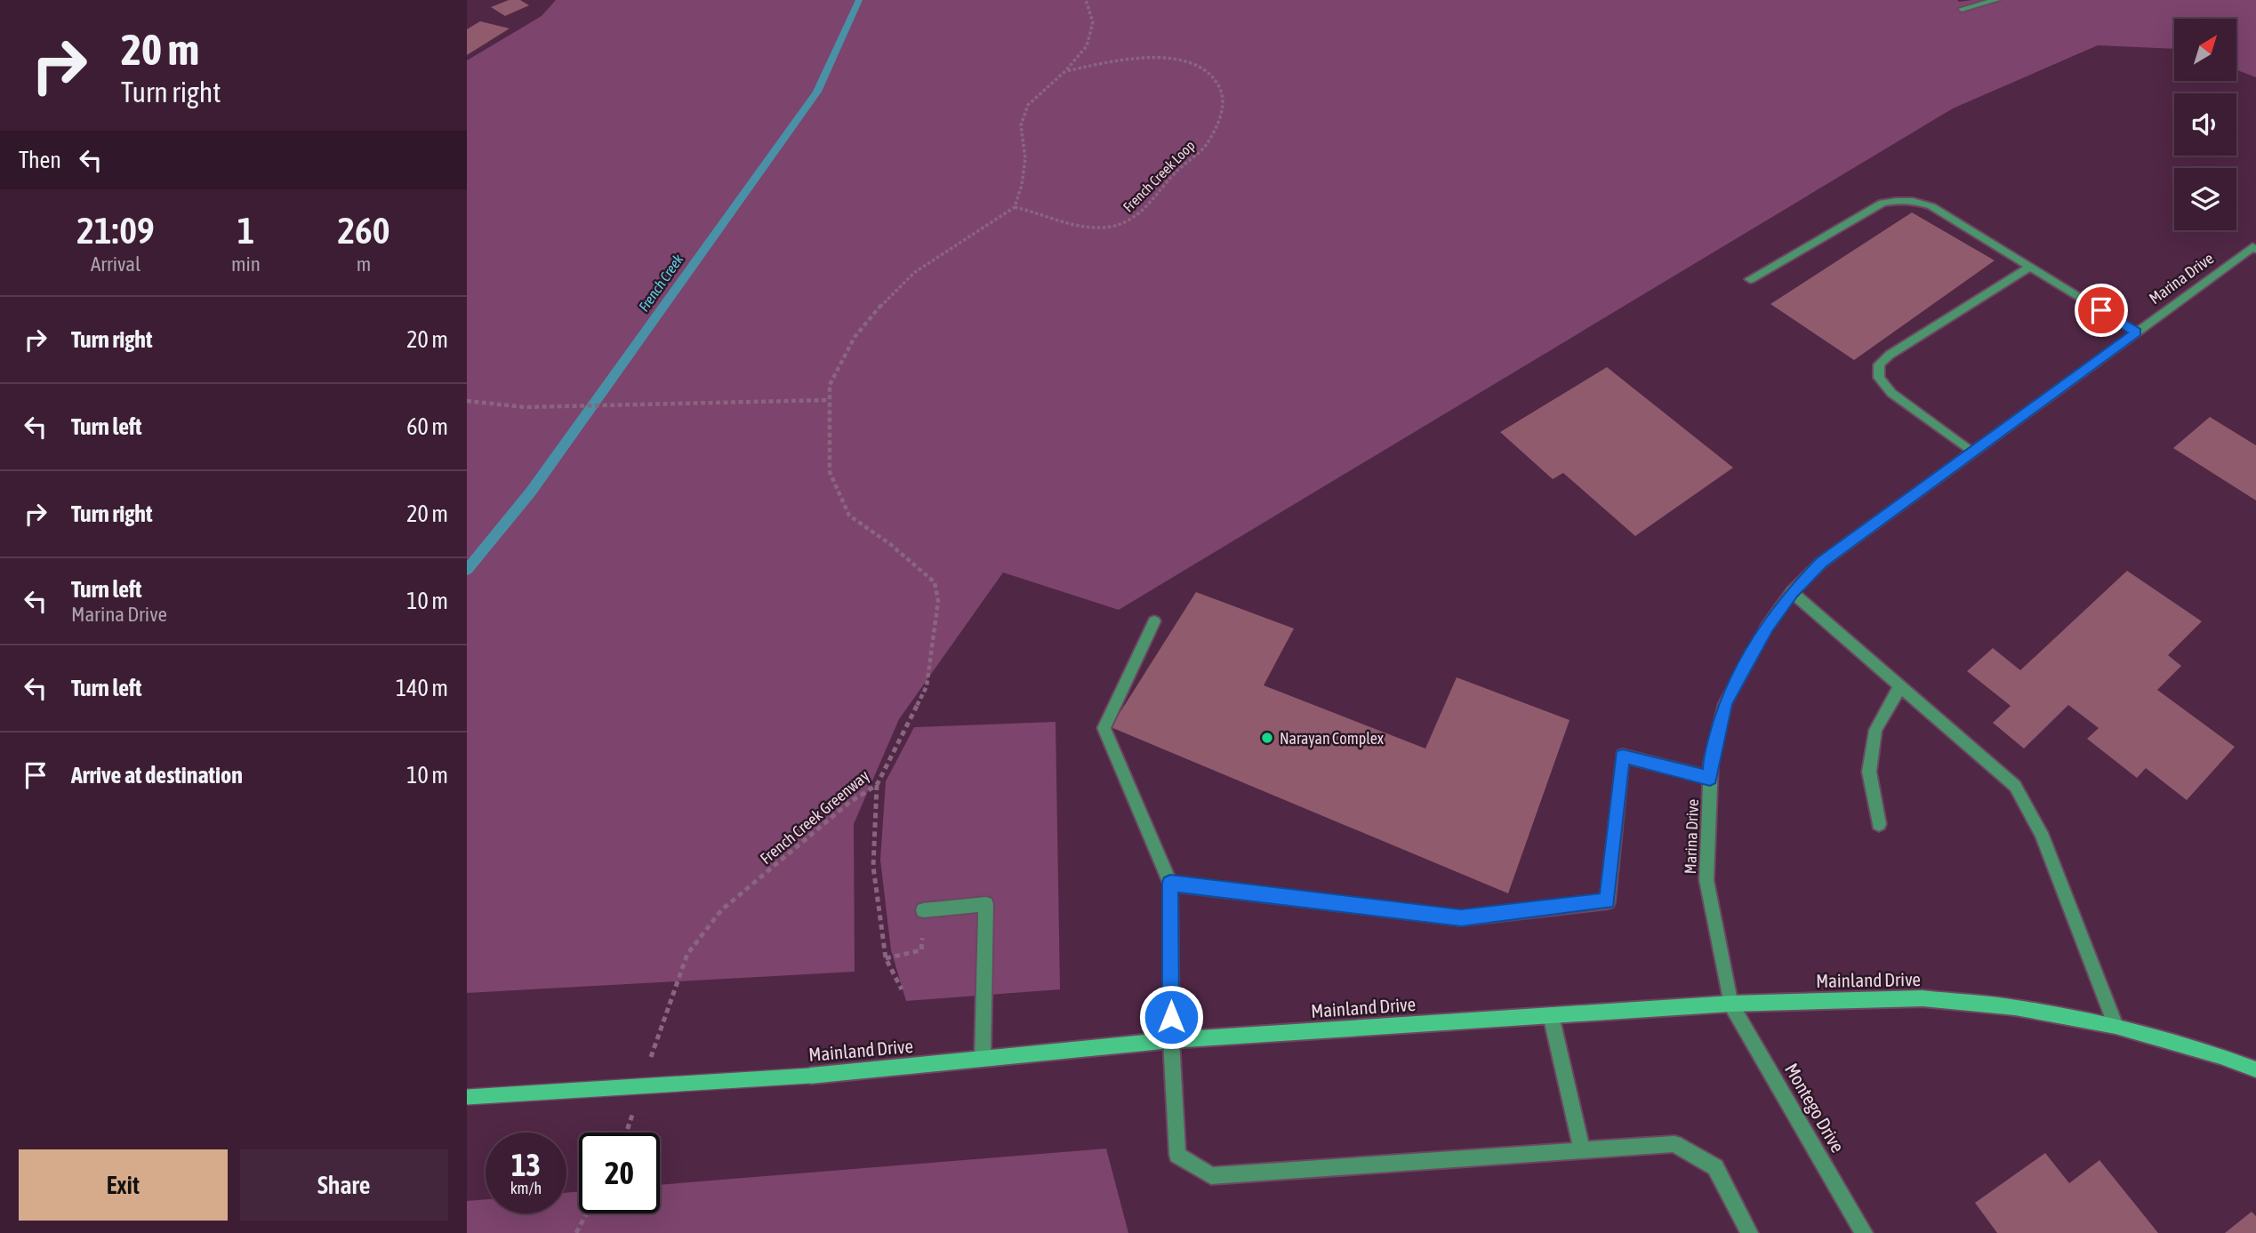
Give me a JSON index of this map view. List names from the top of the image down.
{
  "streets": {
    "main road": ["Mainland Drive"],
    "street": ["Marina Drive", "Montego Drive"],
    "path": ["French Creek Loop", "French Creek Greenway"]
  },
  "crossings": [
    ["French Creek Loop", "French Creek Greenway"],
    ["Marina Drive", "Mainland Drive"],
    ["Marina Drive", "Montego Drive"],
    ["Mainland Drive", "Montego Drive"]
  ],
  "water": ["French Creek"],
  "places": ["Narayan Complex"],
  "north": "top right",
  "page": {
    "turn": ["20 m", "Turn right"],
    "then": "Then",
    "eta": [
      "21:09",
      "Arrival",
      "1",
      "min",
      "260",
      "m"
    ],
    "list": [
      {
        "name": "Turn right",
        "value": "20 m"
      },
      {
        "name": "Turn left",
        "value": "60 m"
      },
      {
        "name": "Turn right",
        "value": "20 m"
      },
      {
        "name": "Turn left",
        "note": "Marina Drive",
        "value": "10 m"
      },
      {
        "name": "Turn left",
        "value": "140 m"
      },
      {
        "name": "Arrive at destination",
        "value": "10 m"
      }
    ],
    "speed": "13 km/h",
    "limit": "20",
    "buttons": ["Exit", "Share"]
  }
}
